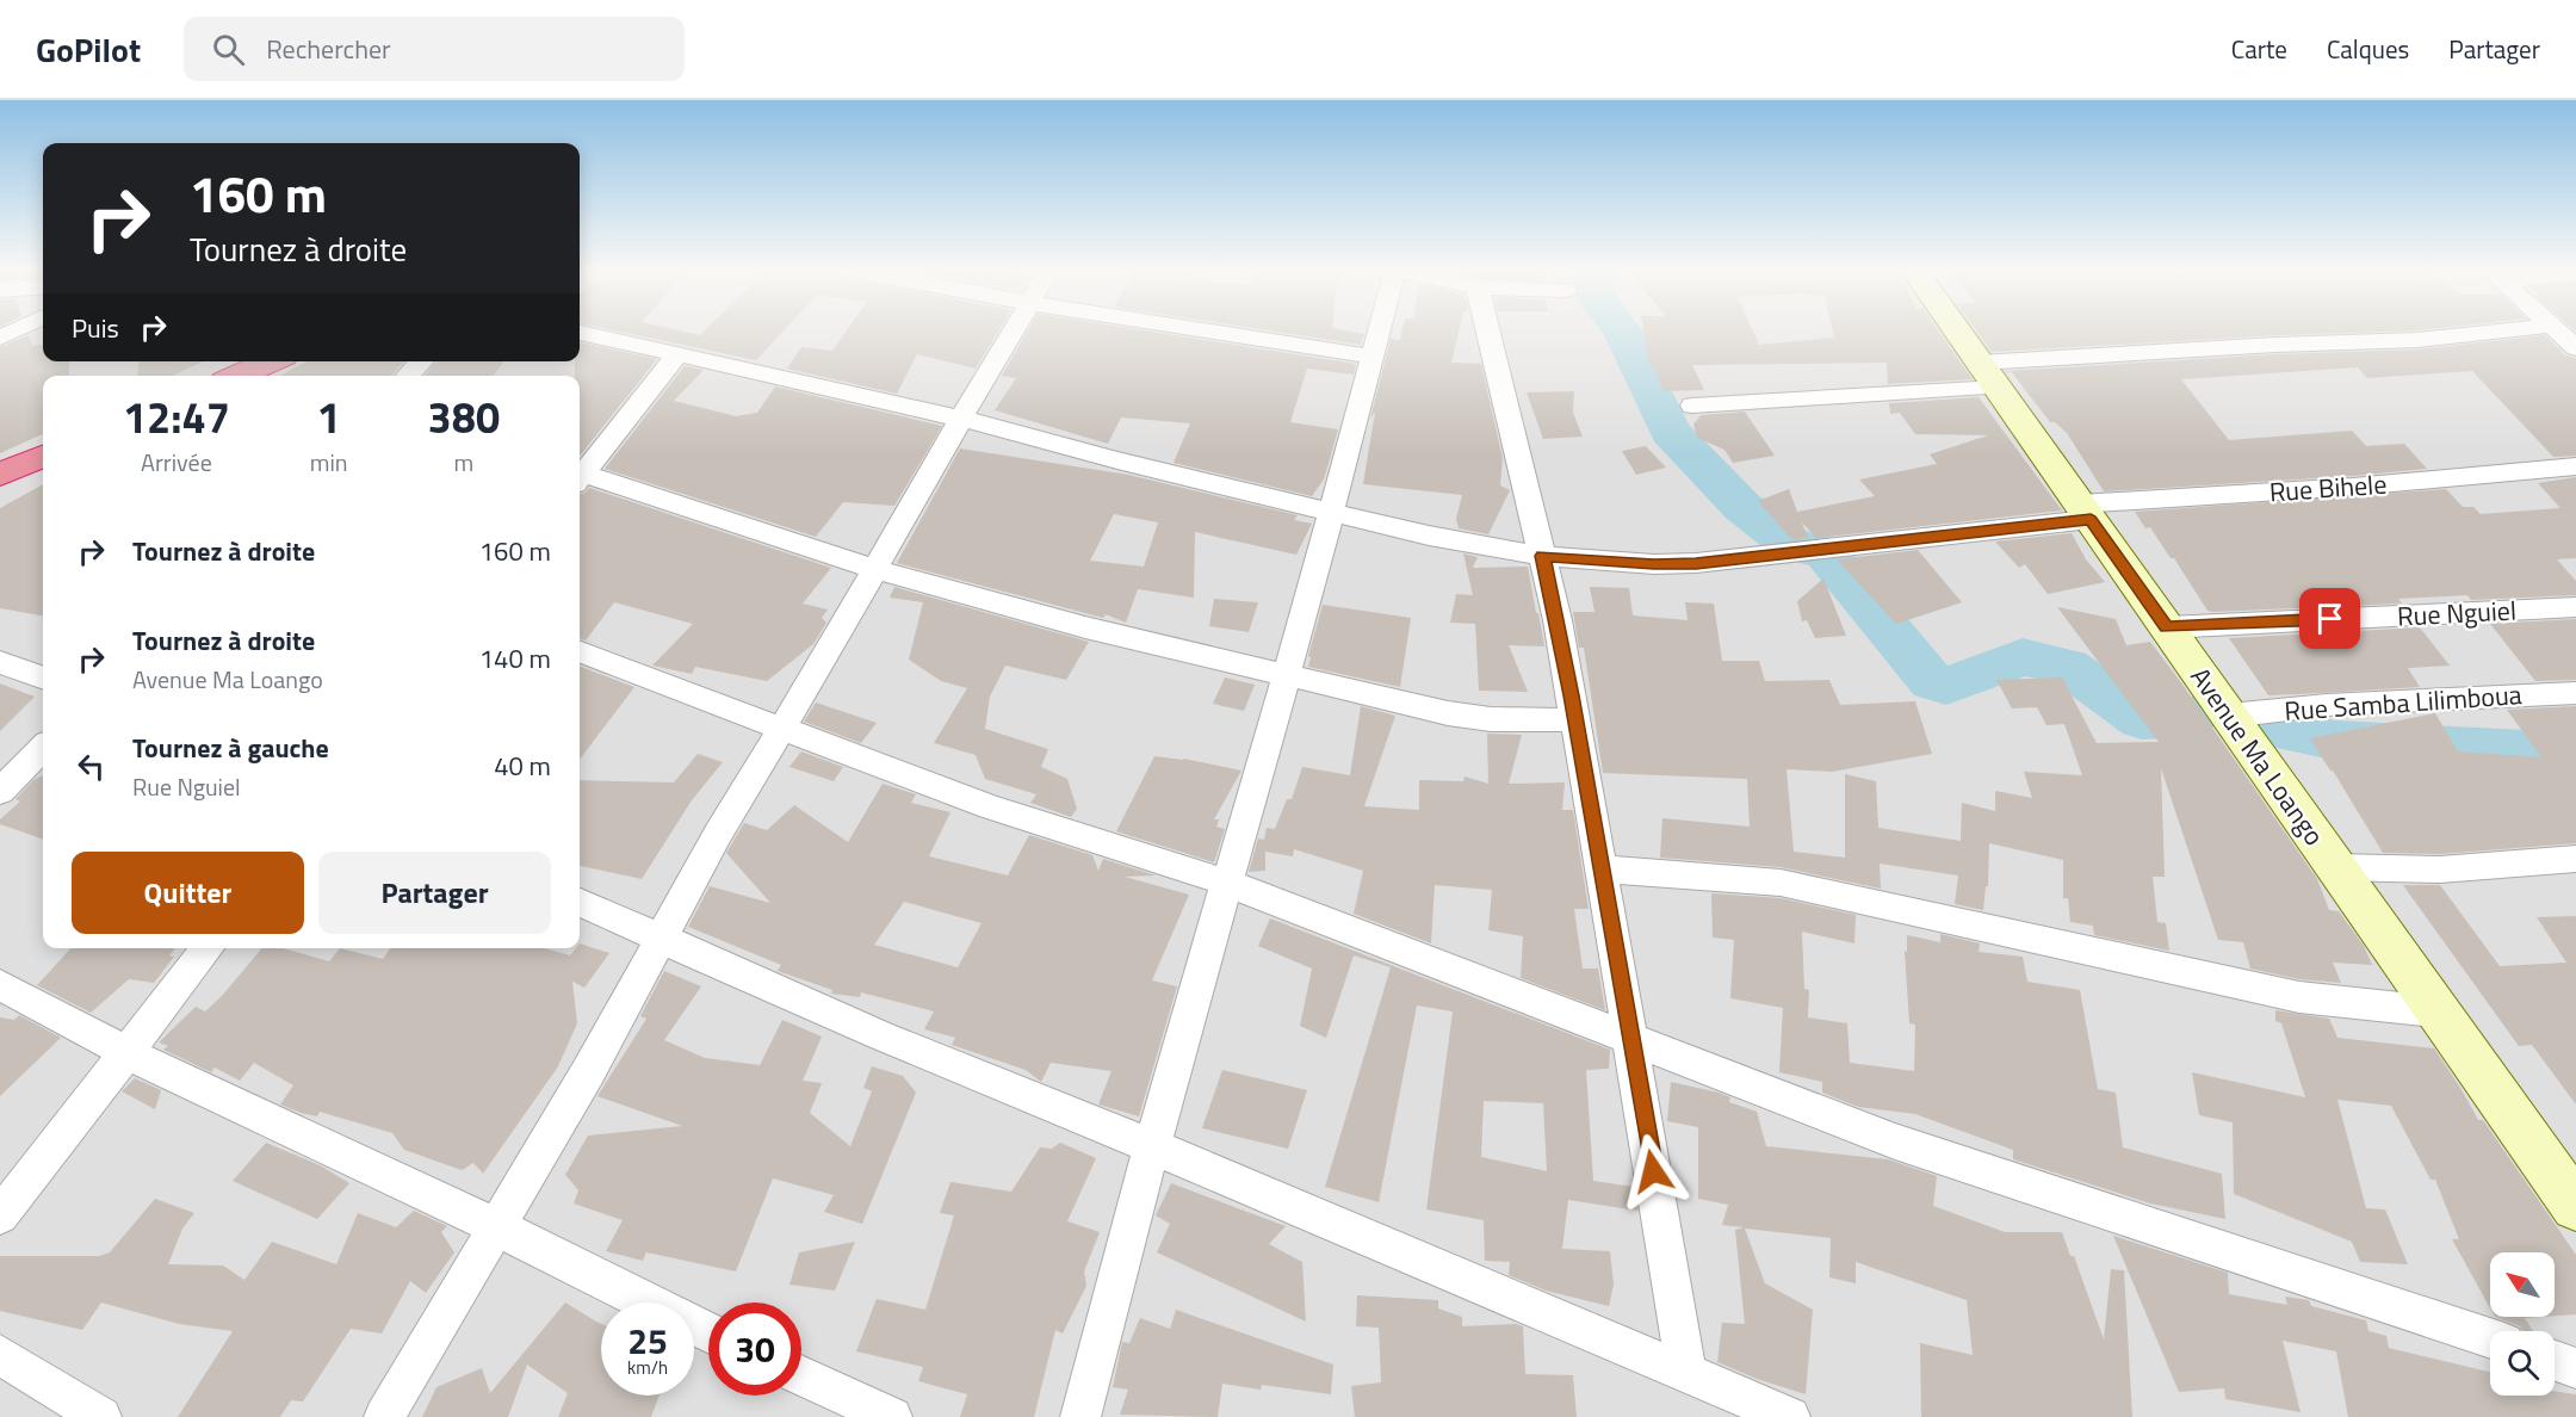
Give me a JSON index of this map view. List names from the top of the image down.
{
  "streets": {
    "main road": ["Avenue Ma Loango"],
    "street": ["Rue Bihele", "Rue Nguiel", "Rue Samba Lilimboua"]
  },
  "crossings": [
    ["Rue Bihele", "Avenue Ma Loango"],
    ["Rue Nguiel", "Avenue Ma Loango"],
    ["Rue Samba Lilimboua", "Avenue Ma Loango"]
  ],
  "north": "top left",
  "page": {
    "header": "GoPilot",
    "search": "Rechercher",
    "nav": ["Carte", "Calques", "Partager"],
    "turn": ["160 m", "Tournez à droite"],
    "then": "Puis",
    "eta": [
      "12:47",
      "Arrivée",
      "1",
      "min",
      "380",
      "m"
    ],
    "list": [
      {
        "name": "Tournez à droite",
        "value": "160 m"
      },
      {
        "name": "Tournez à droite",
        "note": "Avenue Ma Loango",
        "value": "140 m"
      },
      {
        "name": "Tournez à gauche",
        "note": "Rue Nguiel",
        "value": "40 m"
      }
    ],
    "buttons": ["Quitter", "Partager"],
    "speed": "25 km/h",
    "limit": "30"
  }
}
